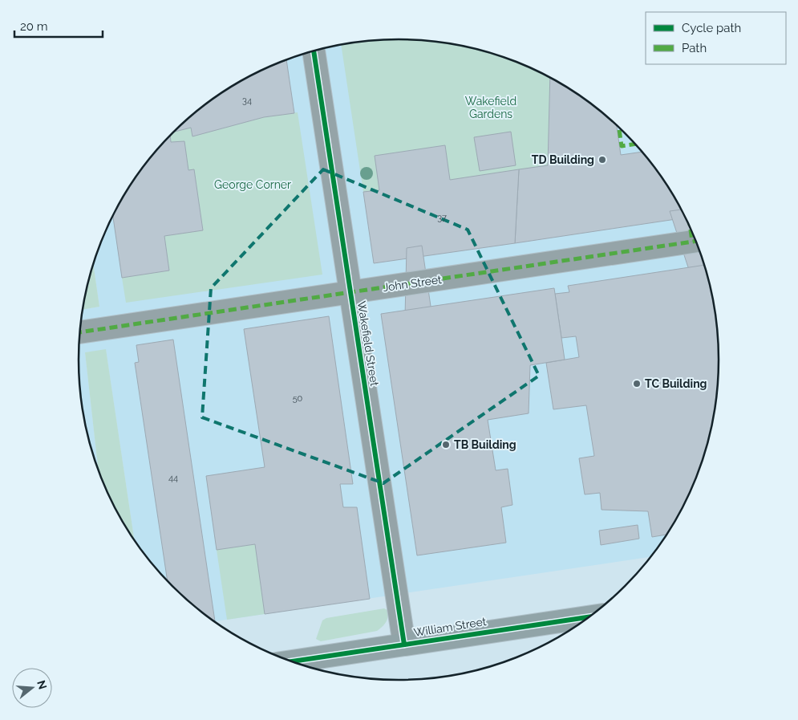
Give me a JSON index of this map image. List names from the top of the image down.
{
  "streets": {
    "street": ["John Street", "Wakefield Street", "William Street"]
  },
  "crossings": [
    ["John Street", "Wakefield Street"],
    ["Wakefield Street", "William Street"]
  ],
  "parks": ["Wakefield Gardens", "George Corner"],
  "places": ["TD Building", "TC Building", "TB Building"],
  "house_numbers": [
    "34",
    "37",
    "50",
    "44"
  ],
  "legend": ["Cycle path", "Path"],
  "scale_bar": "20 m",
  "north": "right"
}
